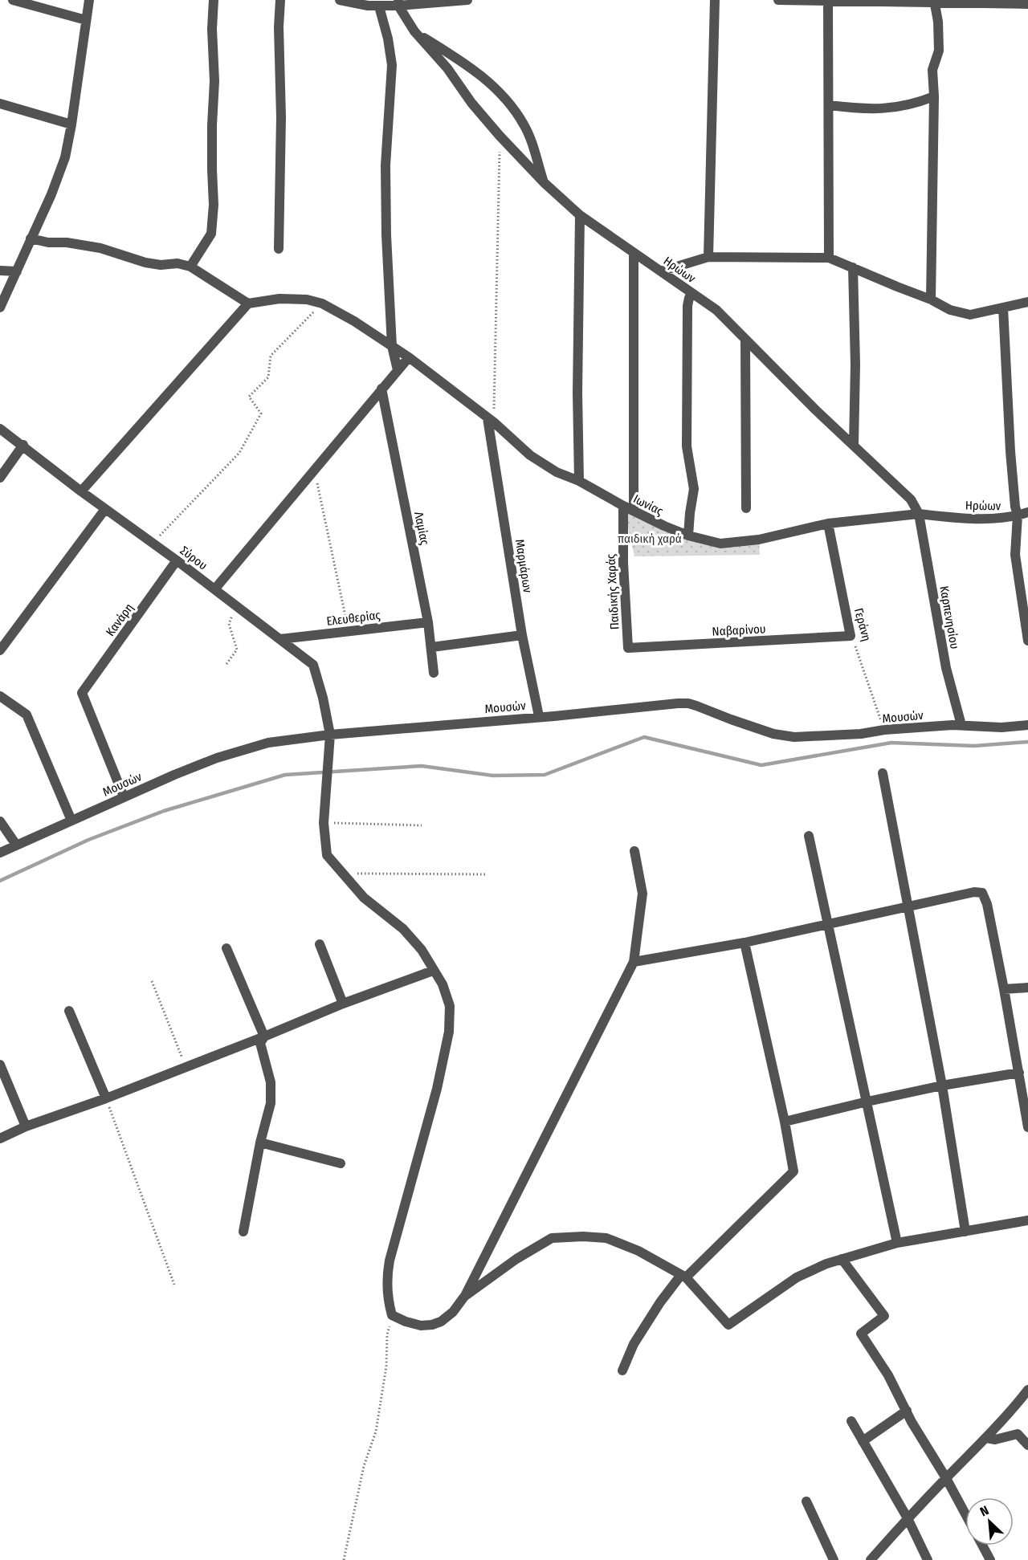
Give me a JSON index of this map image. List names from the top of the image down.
{
  "streets": {
    "street": [
      "Ηρώων",
      "Ιωνίας",
      "Λαμίας",
      "Σύρου",
      "Μαρμάρων",
      "Παιδικής Χαράς",
      "Καρπενησίου",
      "Ελευθερίας",
      "Κανάρη",
      "Γεράνη",
      "Ναβαρίνου",
      "Μουσών"
    ]
  },
  "crossings": [
    ["Ηρώων", "Ιωνίας"],
    ["Ηρώων", "Καρπενησίου"],
    ["Ιωνίας", "Μαρμάρων"],
    ["Ιωνίας", "Παιδικής Χαράς"],
    ["Ιωνίας", "Καρπενησίου"],
    ["Ιωνίας", "Γεράνη"],
    ["Λαμίας", "Ελευθερίας"],
    ["Σύρου", "Ελευθερίας"],
    ["Σύρου", "Κανάρη"],
    ["Σύρου", "Μουσών"],
    ["Μαρμάρων", "Μουσών"],
    ["Παιδικής Χαράς", "Ναβαρίνου"],
    ["Καρπενησίου", "Μουσών"],
    ["Κανάρη", "Μουσών"],
    ["Γεράνη", "Ναβαρίνου"],
    ["Γεράνη", "Μουσών"]
  ],
  "parks": ["παιδική χαρά"],
  "north": "top left"
}
